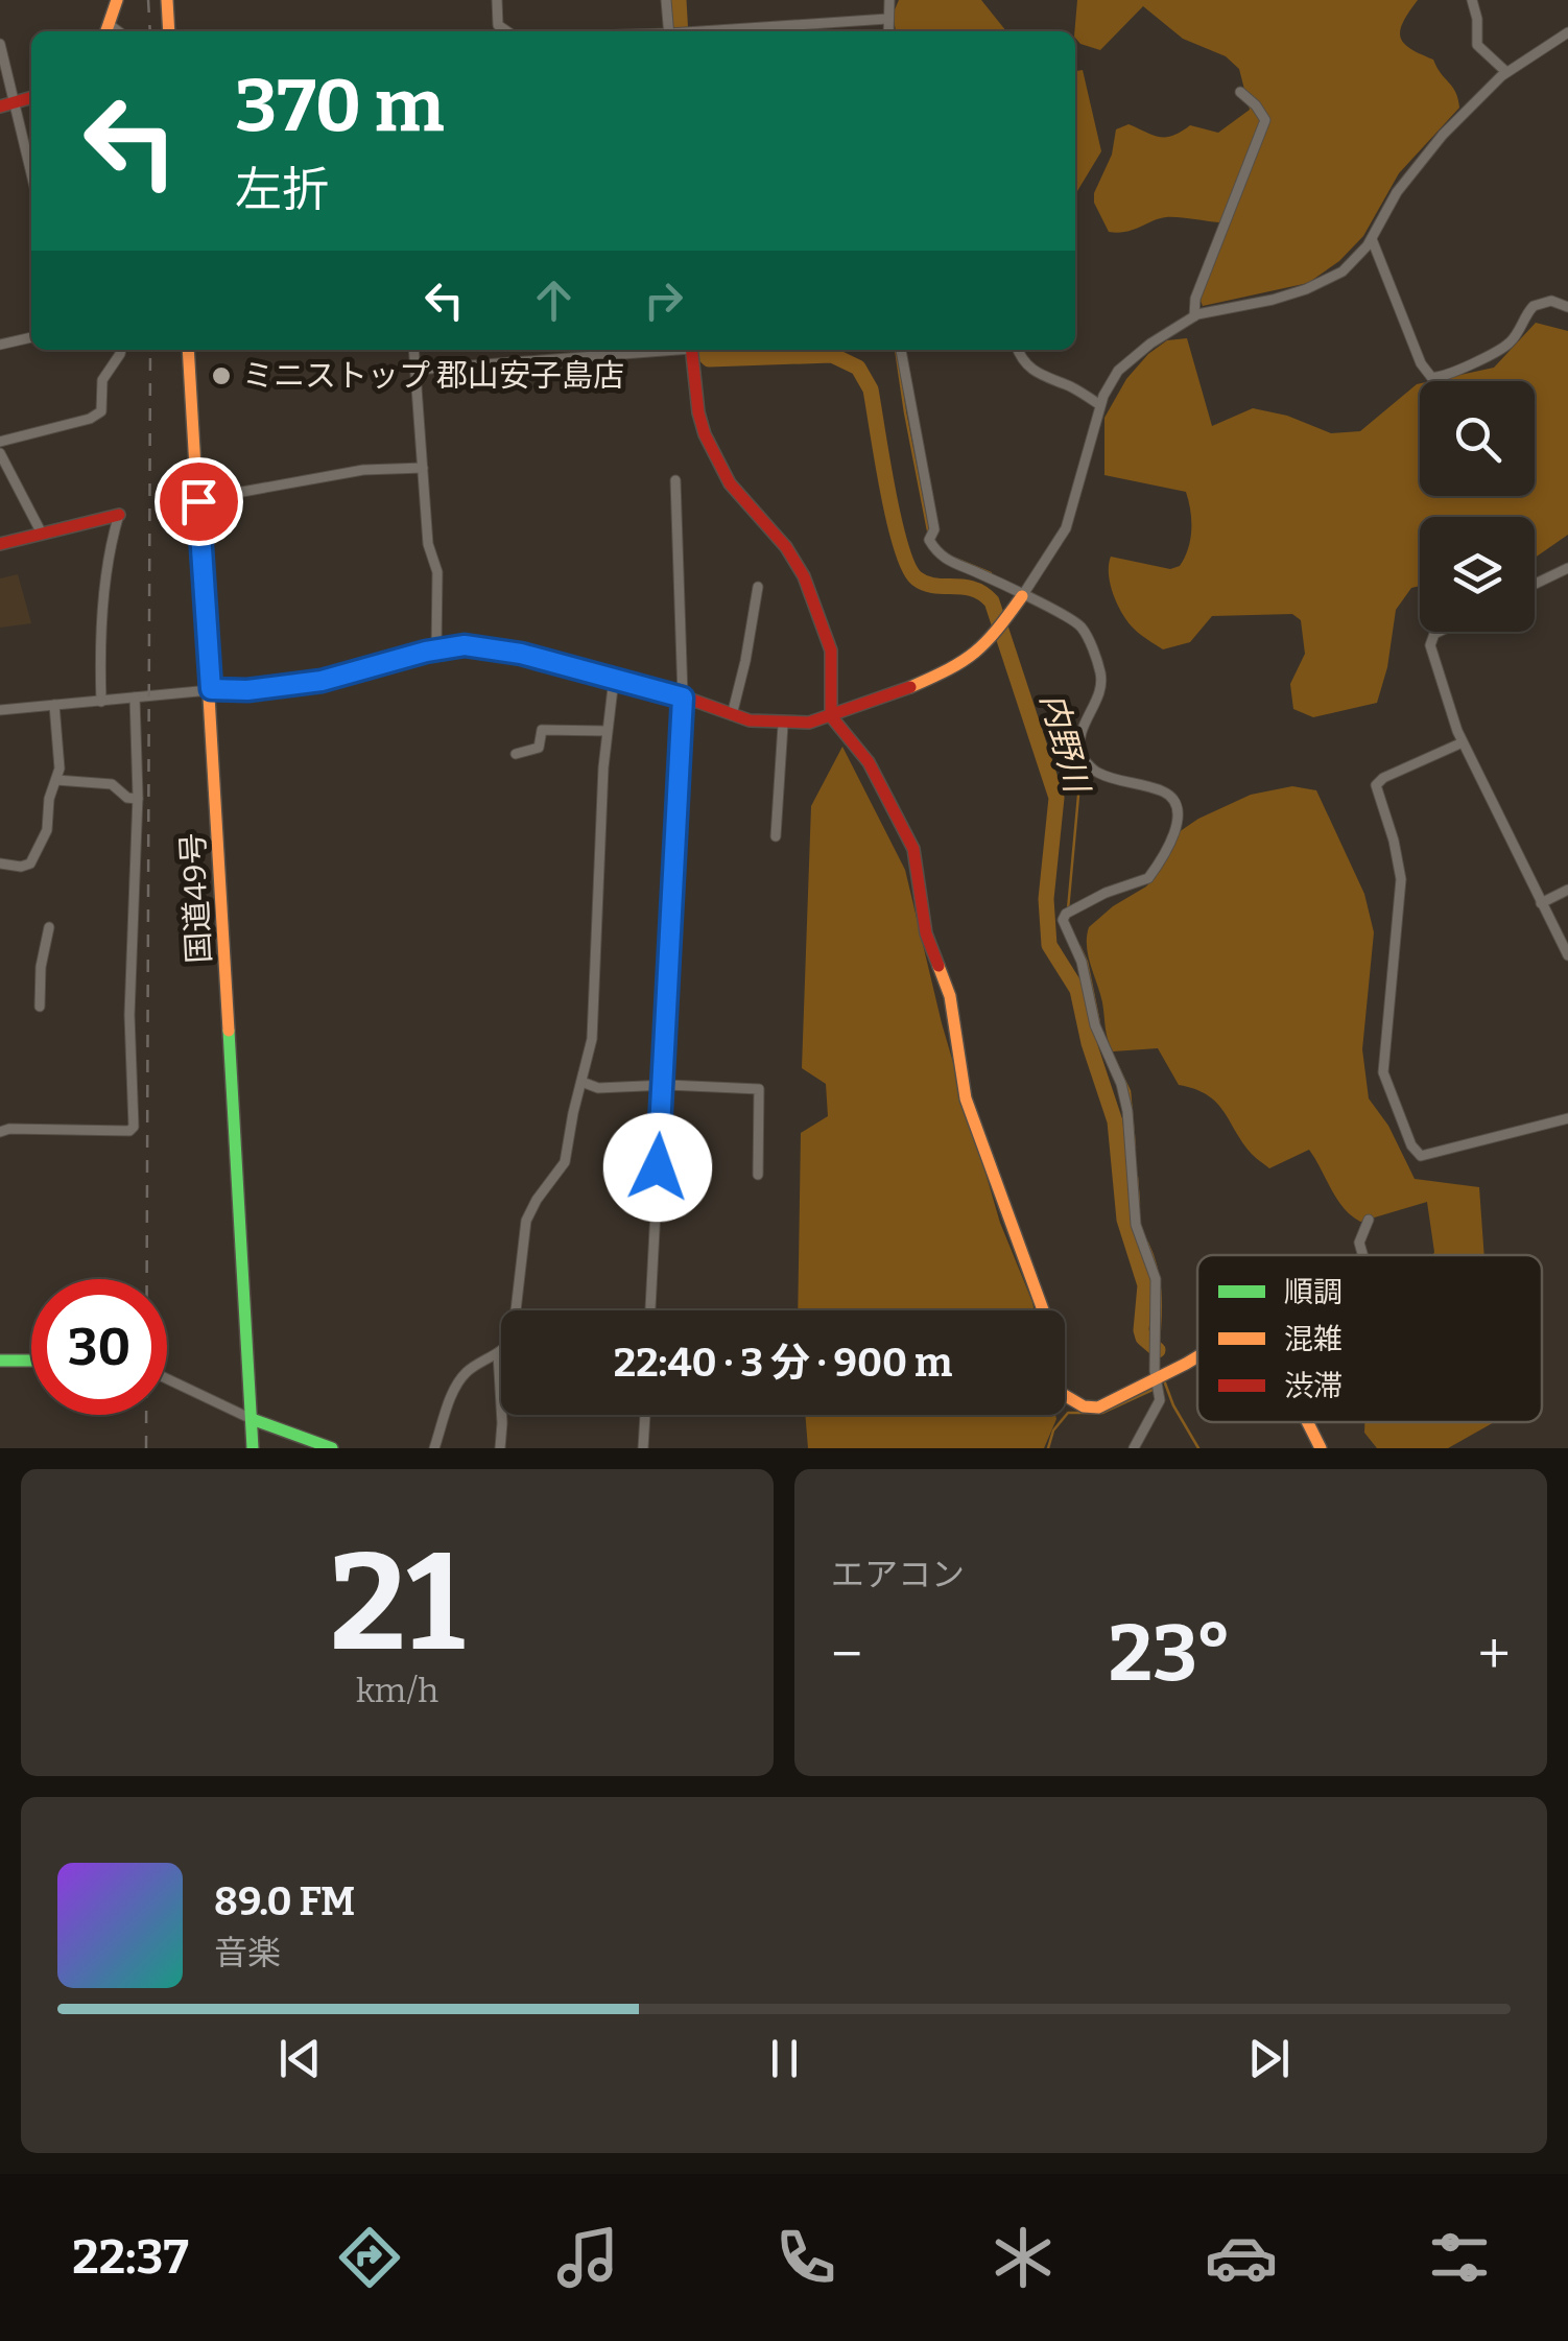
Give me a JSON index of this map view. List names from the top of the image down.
{
  "streets": {
    "main road": ["国道49号"]
  },
  "water": ["内野川"],
  "places": ["ミニストップ 郡山安子島店"],
  "legend": ["順調", "混雑", "渋滞"],
  "page": {
    "turn": ["370 m", "左折"],
    "limit": "30",
    "trip": "22:40 · 3 分 · 900 m",
    "tile": [
      ["21", "km/h"],
      "エアコン"
    ],
    "heat": ["−", "23°", "+"],
    "song": ["89.0 FM", "音楽"],
    "tabs": "22:37"
  }
}
